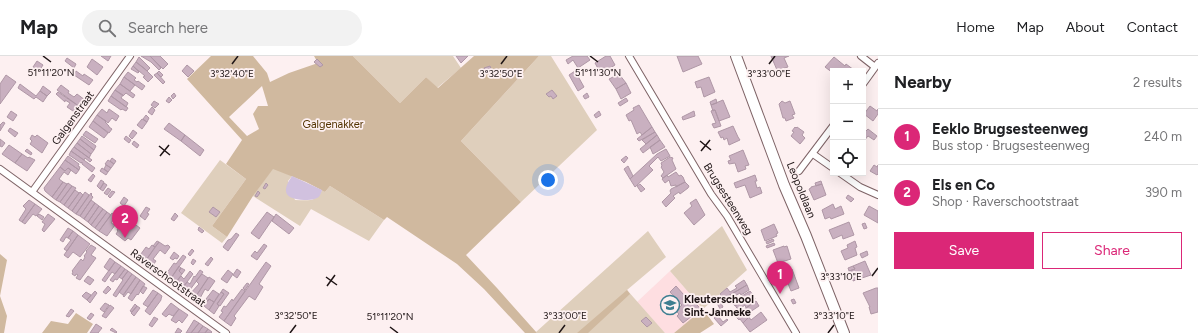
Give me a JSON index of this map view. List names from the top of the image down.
{
  "streets": {
    "main road": ["Leopoldlaan"],
    "street": ["Galgenstraat", "Brugsesteenweg", "Raverschootstraat"]
  },
  "crossings": [
    ["Galgenstraat", "Raverschootstraat"]
  ],
  "parks": ["Galgenakker"],
  "places": {
    "school or university": ["Kleuterschool Sint-Janneke"]
  },
  "page": {
    "header": "Map",
    "search": "Search here",
    "nav": [
      "Home",
      "Map",
      "About",
      "Contact"
    ],
    "heading": ["Nearby", "2 results"],
    "map_buttons": ["+", "−"],
    "list": [
      {
        "mark": "1",
        "name": "Eeklo Brugsesteenweg",
        "note": "Bus stop · Brugsesteenweg",
        "value": "240 m"
      },
      {
        "mark": "2",
        "name": "Els en Co",
        "note": "Shop · Raverschootstraat",
        "value": "390 m"
      }
    ],
    "pins": ["2", "1"],
    "buttons": ["Save", "Share"]
  },
  "coordinates": [
    "51°11'20\"N",
    "51°11'30\"N",
    "3°32'40\"E",
    "3°32'50\"E",
    "3°33'00\"E",
    "3°33'10\"E"
  ]
}
